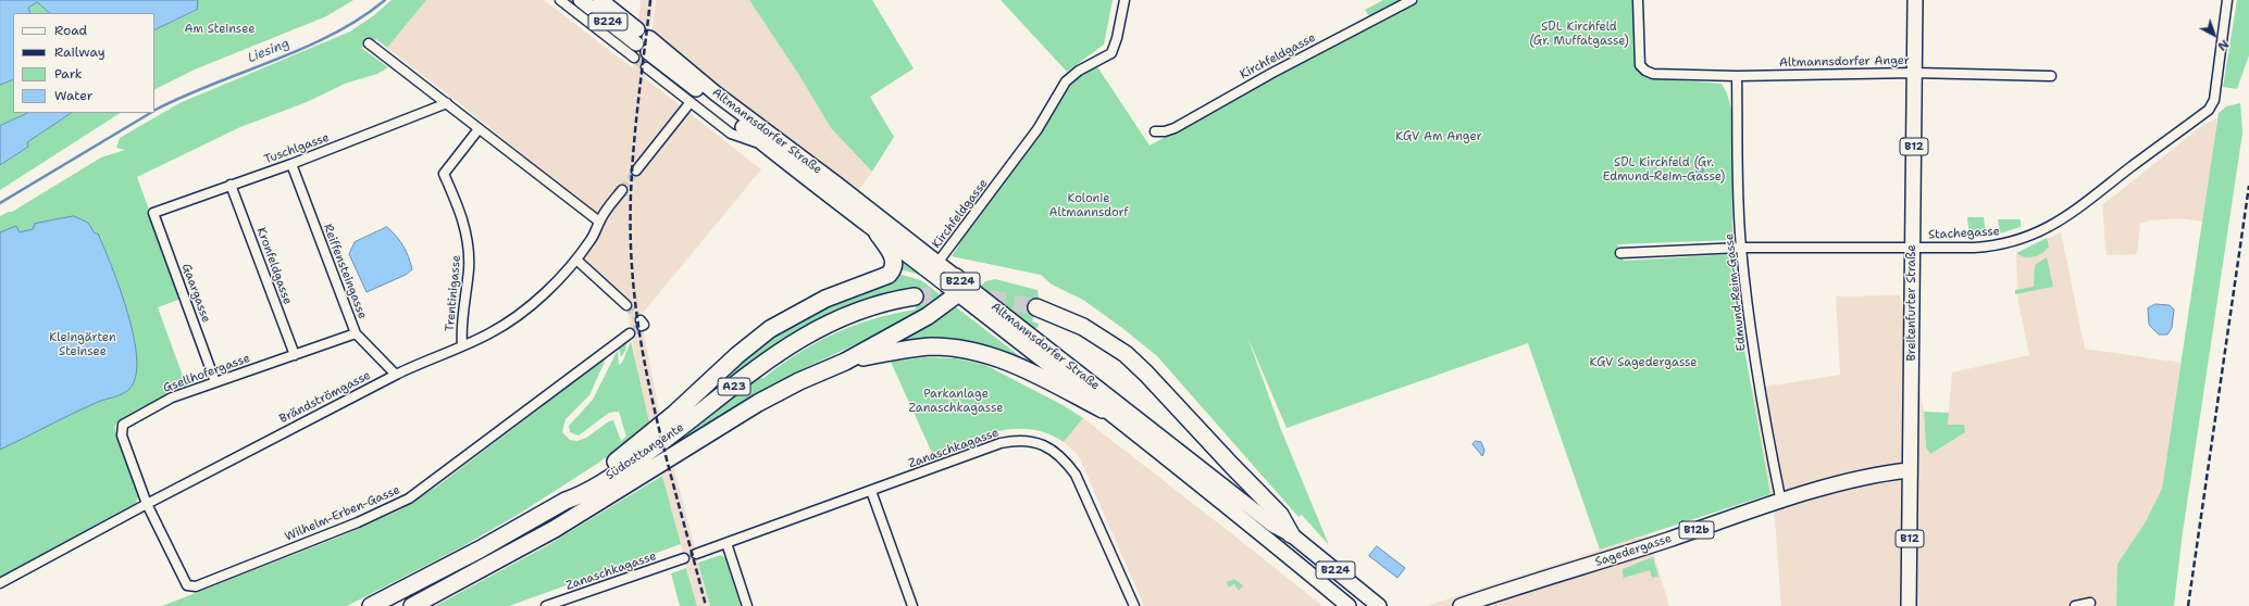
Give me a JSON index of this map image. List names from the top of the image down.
{
  "streets": {
    "highway": ["A23", "Südosttangente"],
    "main road": [
      "B224",
      "Altmannsdorfer Straße",
      "B12",
      "Breitenfurter Straße",
      "B12b",
      "Sagedergasse"
    ],
    "street": [
      "Kirchfeldgasse",
      "Altmannsdorfer Anger",
      "Tuschlgasse",
      "Stachegasse",
      "Kronfeldgasse",
      "Reiffensteingasse",
      "Edmund-Reim-Gasse",
      "Gaargasse",
      "Trentinigasse",
      "Gsellhofergasse",
      "Brändströmgasse",
      "Zanaschkagasse",
      "Wilhelm-Erben-Gasse"
    ]
  },
  "crossings": [
    ["Kirchfeldgasse", "Altmannsdorfer Straße"],
    ["Altmannsdorfer Anger", "Edmund-Reim-Gasse"],
    ["Altmannsdorfer Anger", "Breitenfurter Straße"],
    ["Altmannsdorfer Straße", "Südosttangente"],
    ["Tuschlgasse", "Kronfeldgasse"],
    ["Tuschlgasse", "Reiffensteingasse"],
    ["Tuschlgasse", "Gaargasse"],
    ["Stachegasse", "Edmund-Reim-Gasse"],
    ["Stachegasse", "Breitenfurter Straße"],
    ["Kronfeldgasse", "Gsellhofergasse"],
    ["Reiffensteingasse", "Gsellhofergasse"],
    ["Reiffensteingasse", "Brändströmgasse"],
    ["Edmund-Reim-Gasse", "Sagedergasse"],
    ["Gaargasse", "Gsellhofergasse"],
    ["Trentinigasse", "Brändströmgasse"],
    ["Breitenfurter Straße", "Sagedergasse"],
    ["Gsellhofergasse", "Brändströmgasse"],
    ["Gsellhofergasse", "Wilhelm-Erben-Gasse"],
    ["Brändströmgasse", "Wilhelm-Erben-Gasse"]
  ],
  "water": ["Liesing"],
  "parks": [
    "SDL Kirchfeld (Gr. Muffatgasse)",
    "Am Steinsee",
    "KGV Am Anger",
    "SDL Kirchfeld (Gr. Edmund-Reim-Gasse)",
    "Kolonie Altmannsdorf",
    "Kleingärten Steinsee",
    "KGV Sagedergasse",
    "Parkanlage Zanaschkagasse"
  ],
  "legend": [
    "Road",
    "Railway",
    "Park",
    "Water"
  ],
  "north": "bottom right"
}
